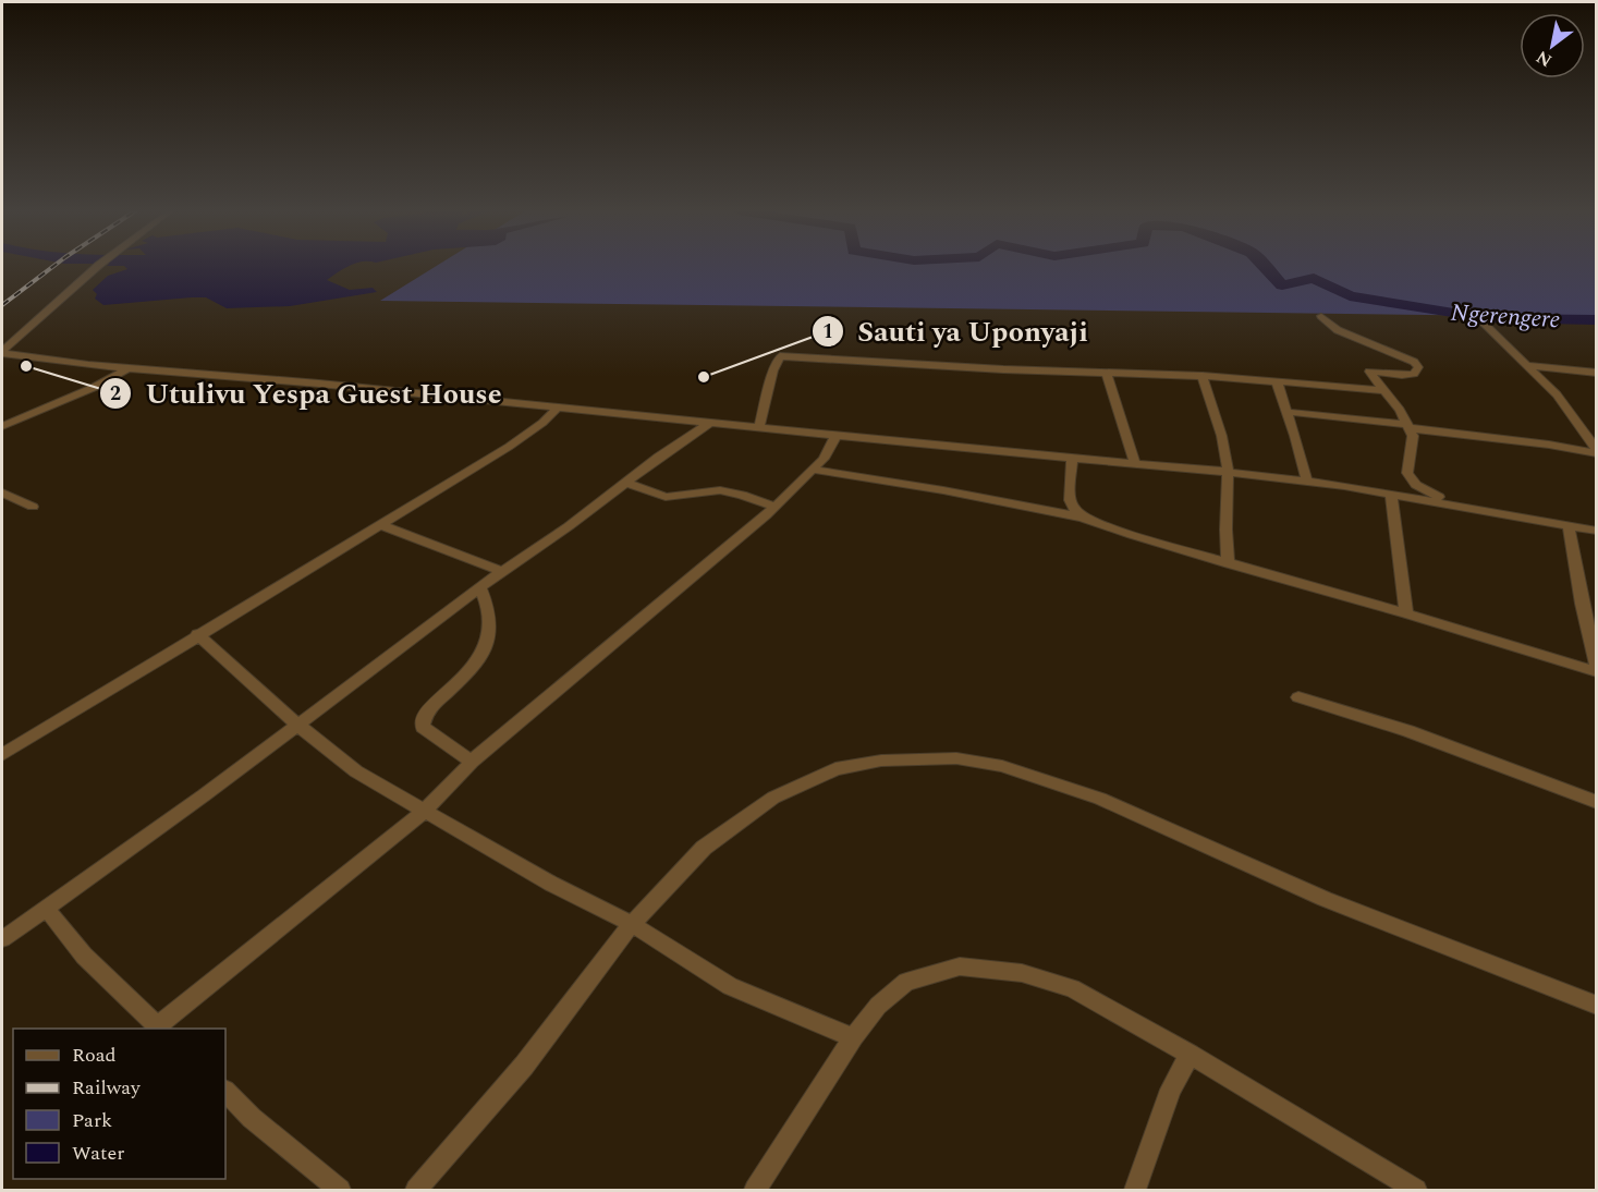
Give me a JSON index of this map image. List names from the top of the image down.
{
  "water": ["Ngerengere"],
  "places": ["Utulivu Yespa Guest House", "Sauti ya Uponyaji"],
  "legend": [
    "Road",
    "Railway",
    "Park",
    "Water"
  ],
  "north": "bottom left"
}
